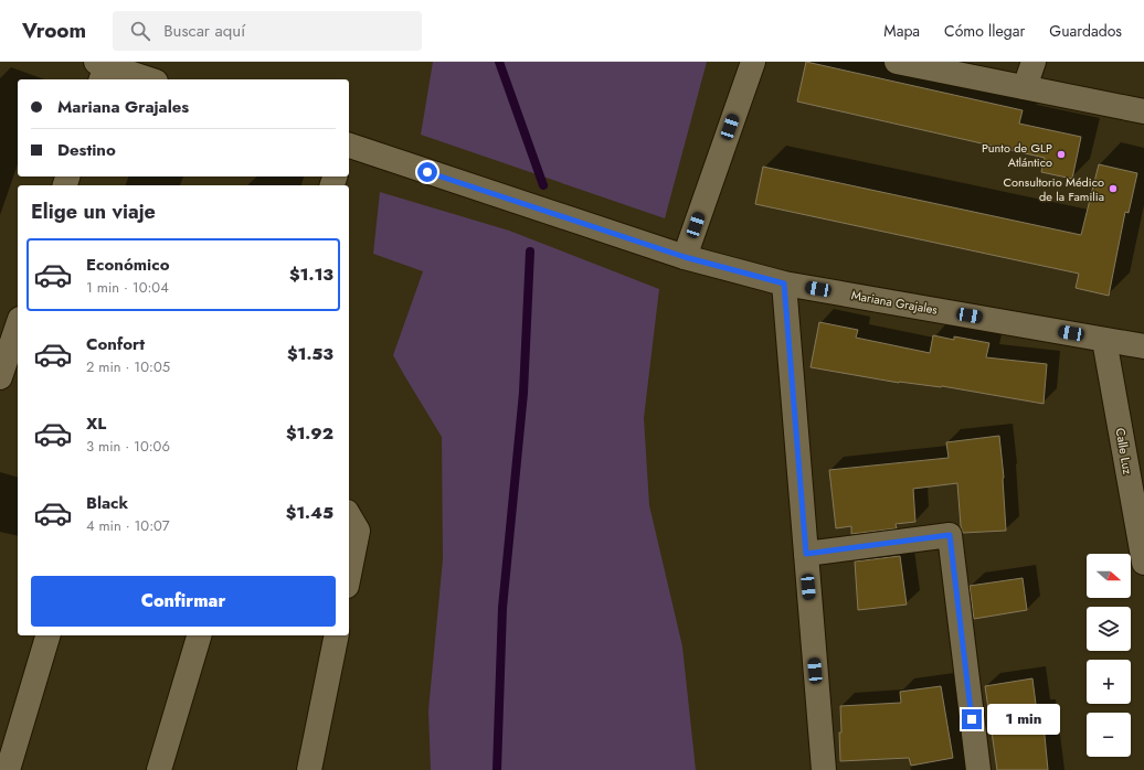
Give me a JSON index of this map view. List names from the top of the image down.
{
  "streets": {
    "street": ["Mariana Grajales", "Calle Luz"]
  },
  "crossings": [
    ["Mariana Grajales", "Calle Luz"]
  ],
  "places": ["Punto de GLP Atlántico", "Consultorio Médico de la Familia"],
  "north": "right",
  "page": {
    "header": "Vroom",
    "search": "Buscar aquí",
    "nav": ["Mapa", "Cómo llegar", "Guardados"],
    "banner": ["Mariana Grajales", "Destino"],
    "heading": "Elige un viaje",
    "list": [
      {
        "name": "Económico",
        "note": "1 min · 10:04",
        "value": "$1.13"
      },
      {
        "name": "Confort",
        "note": "2 min · 10:05",
        "value": "$1.53"
      },
      {
        "name": "XL",
        "note": "3 min · 10:06",
        "value": "$1.92"
      },
      {
        "name": "Black",
        "note": "4 min · 10:07",
        "value": "$1.45"
      }
    ],
    "map_buttons": ["+", "−"],
    "buttons": "Confirmar",
    "bubble": "1 min"
  }
}
